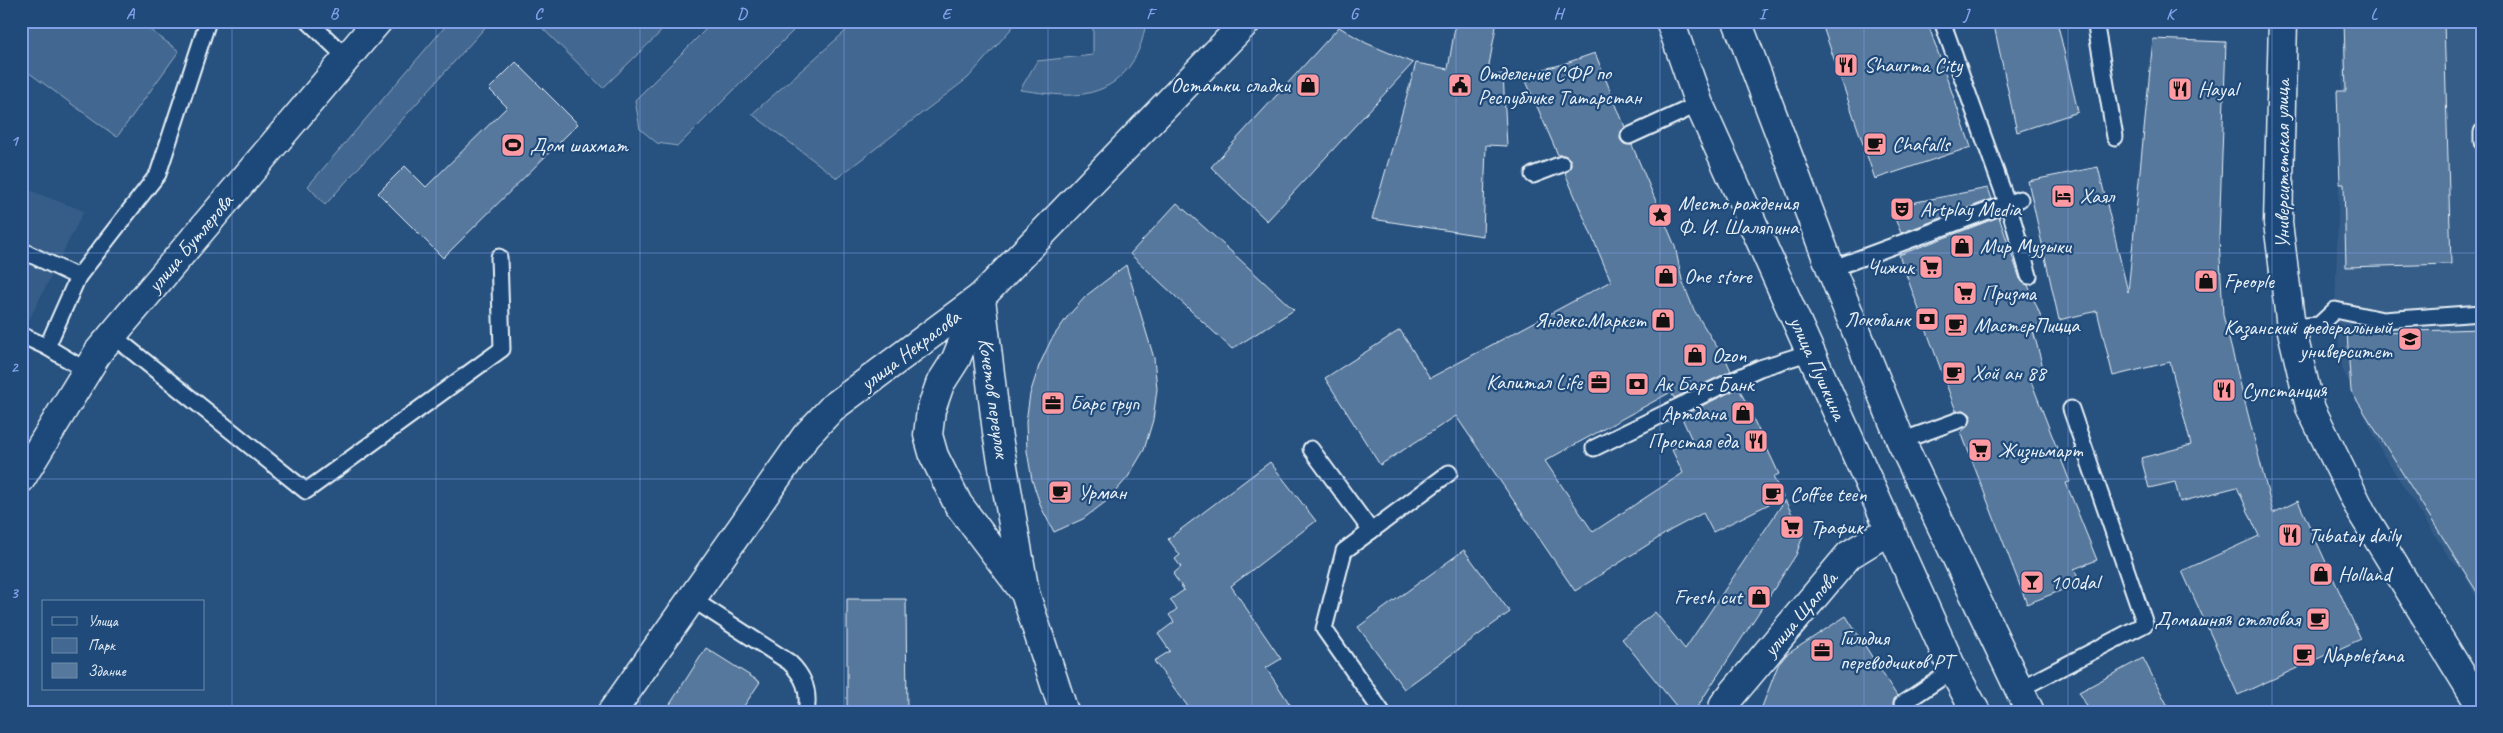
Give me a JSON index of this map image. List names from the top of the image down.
{
  "streets": {
    "street": [
      "Университетская улица",
      "улица Бутлерова",
      "улица Некрасова",
      "улица Пушкина",
      "Кочетов переулок",
      "улица Щапова"
    ]
  },
  "crossings": [
    ["улица Некрасова", "Кочетов переулок"],
    ["улица Пушкина", "улица Щапова"]
  ],
  "places": {
    "restaurant": [
      "Shaurma City",
      "Hayal",
      "Супстанция",
      "Простая еда",
      "Tubatay daily"
    ],
    "shop": [
      "Остатки сладки",
      "Мир Музыки",
      "One store",
      "Fpeople",
      "Яндекс.Маркет",
      "Ozon",
      "Артдана",
      "Holland",
      "Fresh cut"
    ],
    "public building": ["Отделение СФР по Республике Татарстан"],
    "cafe": [
      "Chafalls",
      "МастерПицца",
      "Хой ан 88",
      "Урман",
      "Coffee teen",
      "Домашняя столовая",
      "Napoletana"
    ],
    "sports": ["Дом шахмат"],
    "hotel": ["Хаял"],
    "theatre": ["Artplay Media"],
    "place": ["Место рождения Ф. И. Шаляпина"],
    "supermarket": [
      "Чижик",
      "Призма",
      "Жизньмарт",
      "Трафик"
    ],
    "bank": ["Локобанк", "Ак Барс Банк"],
    "school or university": ["Казанский федеральный университет"],
    "office": ["Капитал Life", "Барс груп", "Гильдия переводчиков РТ"],
    "bar": ["100dal"]
  },
  "legend": ["Улица", "Парк", "Здание"],
  "grid": {
    "columns": [
      "A",
      "B",
      "C",
      "D",
      "E",
      "F",
      "G",
      "H",
      "I",
      "J",
      "K",
      "L"
    ],
    "rows": ["1", "2", "3"]
  }
}
